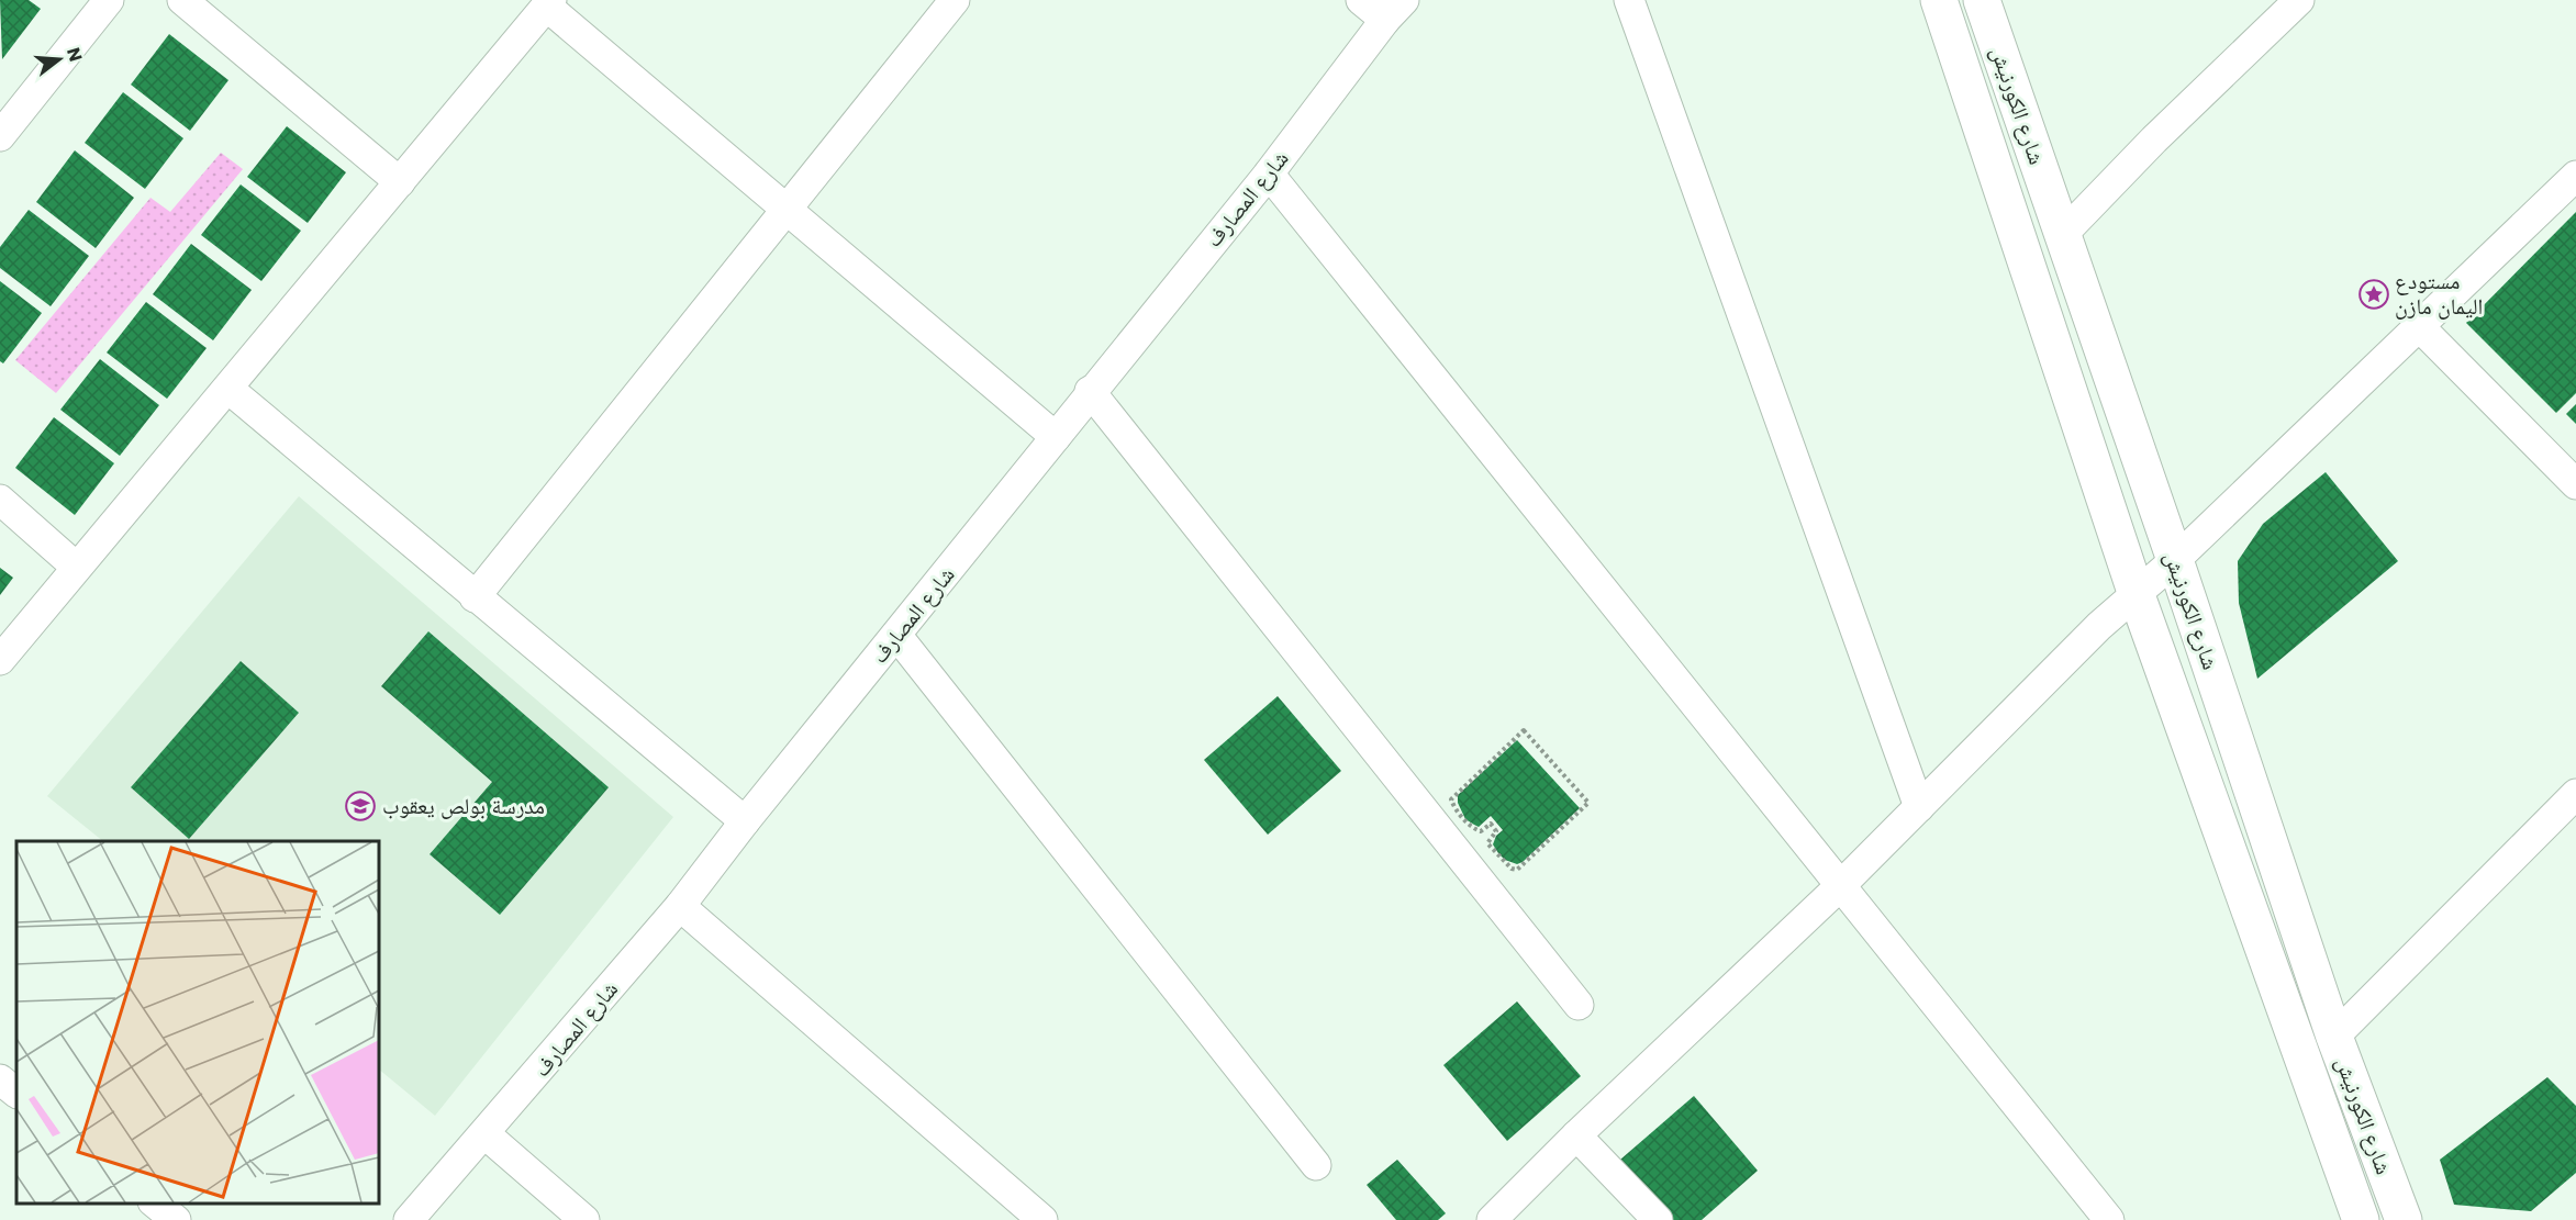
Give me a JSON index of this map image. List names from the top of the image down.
{
  "streets": {
    "street": ["شارع الكورنيش", "شارع المصارف"]
  },
  "places": {
    "place": ["مستودع اليمان مازن"],
    "school or university": ["مدرسة بولص يعقوب"]
  },
  "north": "right"
}
